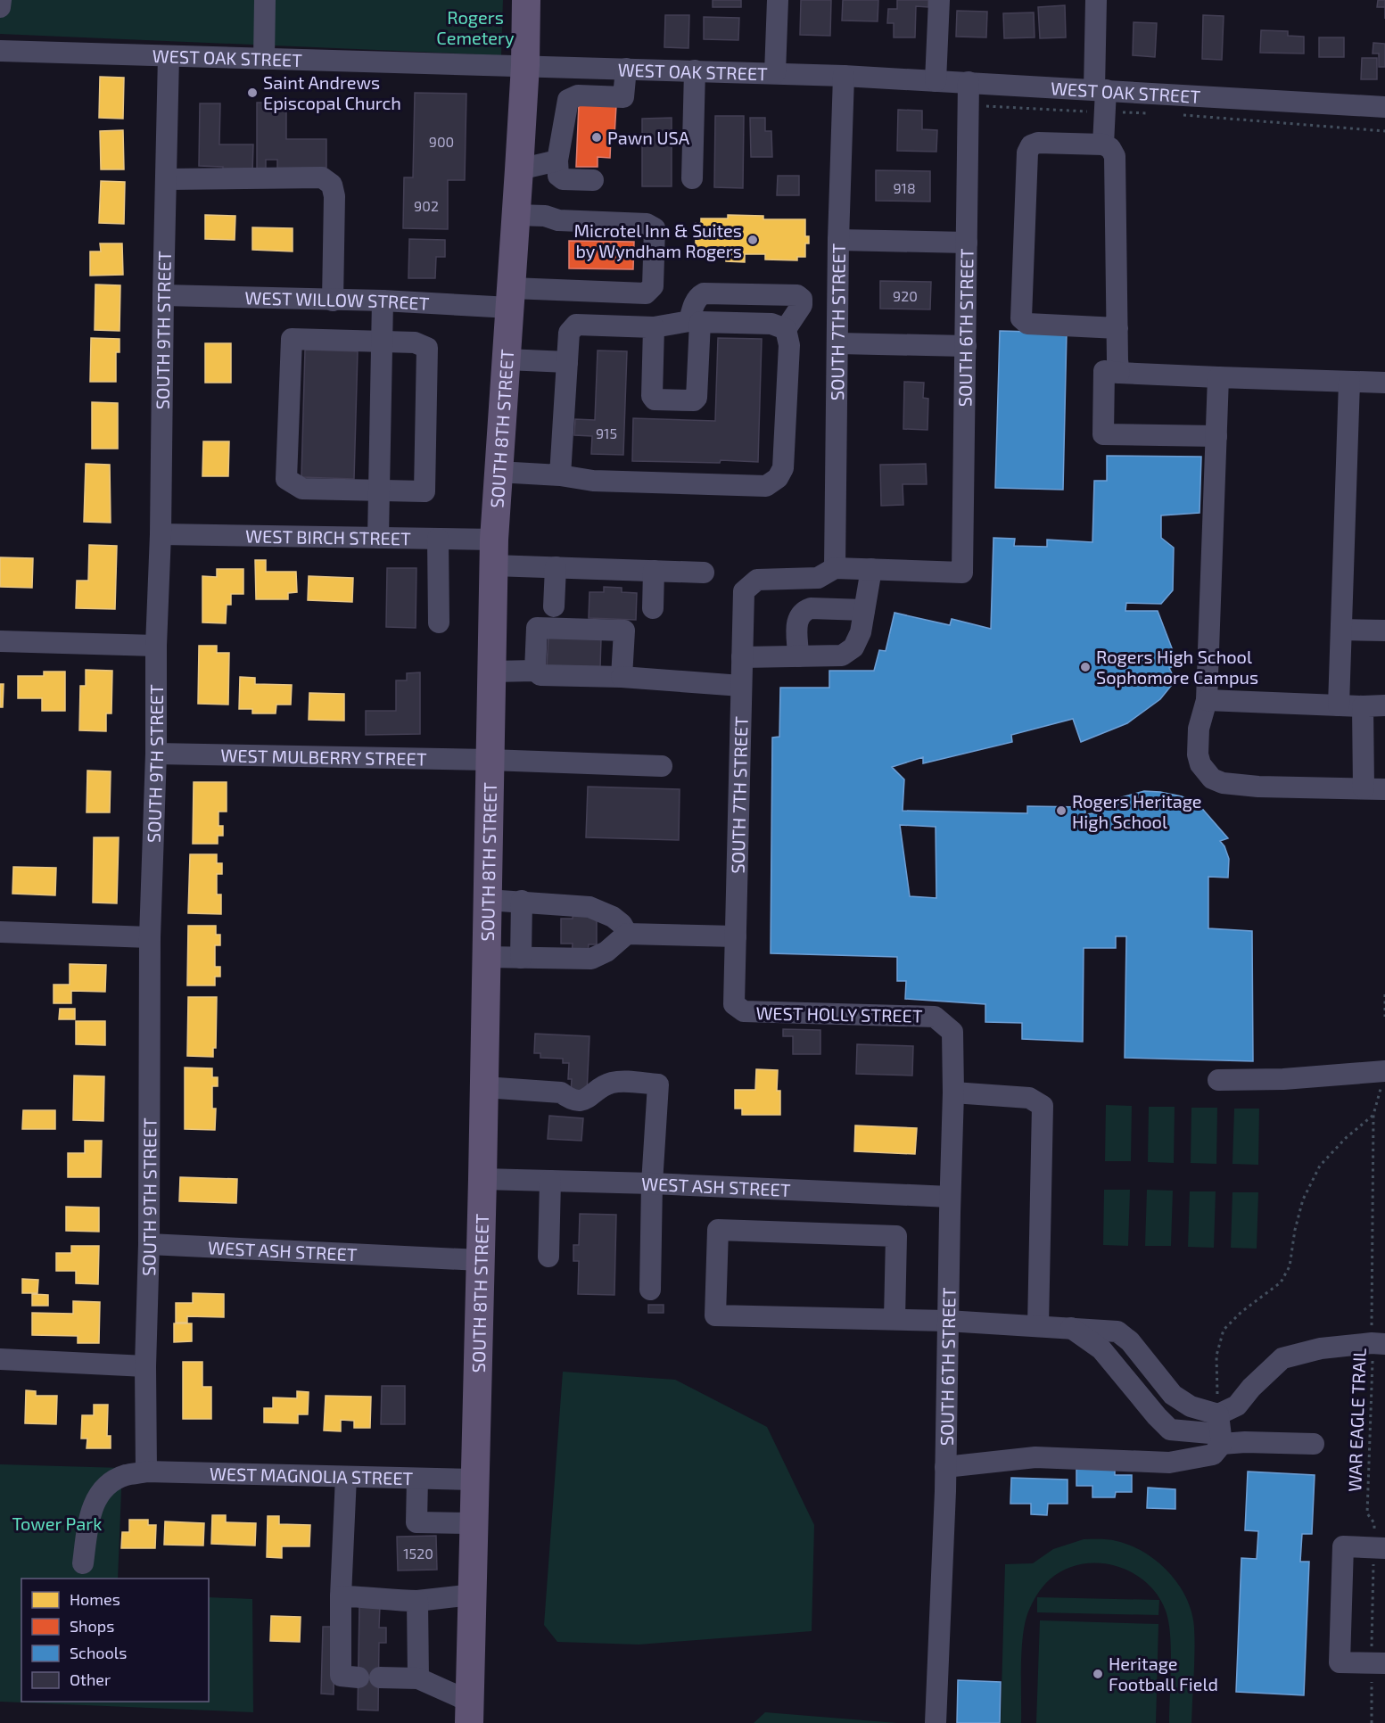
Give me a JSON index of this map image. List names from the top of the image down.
{
  "streets": {
    "main road": ["SOUTH 8TH STREET"],
    "street": [
      "WEST OAK STREET",
      "WEST WILLOW STREET",
      "SOUTH 7TH STREET",
      "SOUTH 6TH STREET",
      "SOUTH 9TH STREET",
      "WEST BIRCH STREET",
      "WEST MULBERRY STREET",
      "WEST HOLLY STREET",
      "WEST ASH STREET",
      "WEST MAGNOLIA STREET"
    ],
    "path": ["WAR EAGLE TRAIL"]
  },
  "crossings": [
    ["WEST OAK STREET", "SOUTH 7TH STREET"],
    ["WEST OAK STREET", "SOUTH 6TH STREET"],
    ["WEST OAK STREET", "SOUTH 9TH STREET"],
    ["WEST OAK STREET", "SOUTH 8TH STREET"],
    ["WEST WILLOW STREET", "SOUTH 9TH STREET"],
    ["WEST WILLOW STREET", "SOUTH 8TH STREET"],
    ["SOUTH 7TH STREET", "WEST HOLLY STREET"],
    ["SOUTH 6TH STREET", "WEST HOLLY STREET"],
    ["SOUTH 6TH STREET", "WEST ASH STREET"],
    ["SOUTH 9TH STREET", "WEST BIRCH STREET"],
    ["SOUTH 9TH STREET", "WEST MULBERRY STREET"],
    ["SOUTH 9TH STREET", "WEST ASH STREET"],
    ["SOUTH 9TH STREET", "WEST MAGNOLIA STREET"],
    ["SOUTH 8TH STREET", "WEST BIRCH STREET"],
    ["SOUTH 8TH STREET", "WEST MULBERRY STREET"],
    ["SOUTH 8TH STREET", "WEST ASH STREET"],
    ["SOUTH 8TH STREET", "WEST MAGNOLIA STREET"]
  ],
  "parks": ["Rogers Cemetery", "Tower Park"],
  "places": [
    "Saint Andrews Episcopal Church",
    "Pawn USA",
    "Microtel Inn & Suites by Wyndham Rogers",
    "Rogers High School Sophomore Campus",
    "Rogers Heritage High School",
    "Heritage Football Field"
  ],
  "house_numbers": [
    "900",
    "918",
    "902",
    "920",
    "915",
    "1520"
  ],
  "legend": [
    "Homes",
    "Shops",
    "Schools",
    "Other"
  ]
}
